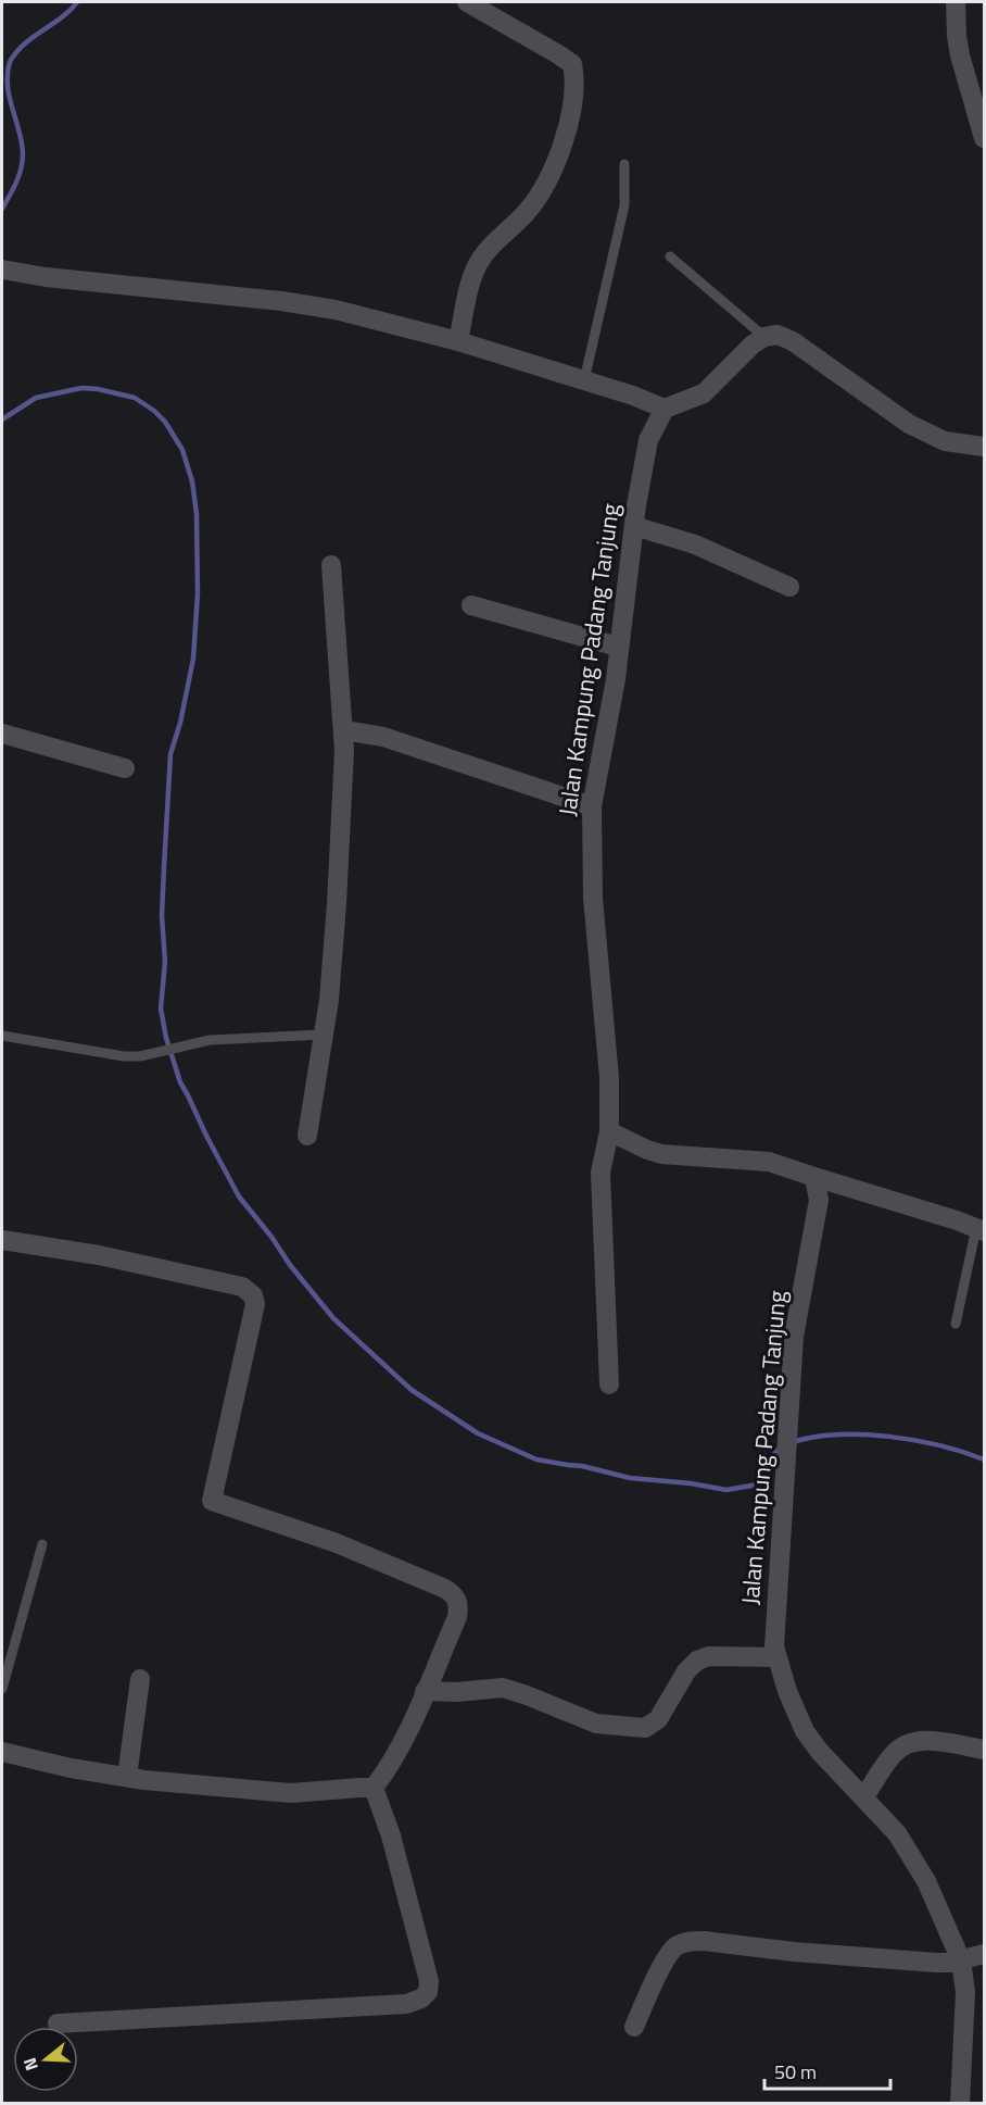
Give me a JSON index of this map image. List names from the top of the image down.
{
  "streets": {
    "street": ["Jalan Kampung Padang Tanjung"]
  },
  "scale_bar": "50 m",
  "north": "left"
}
